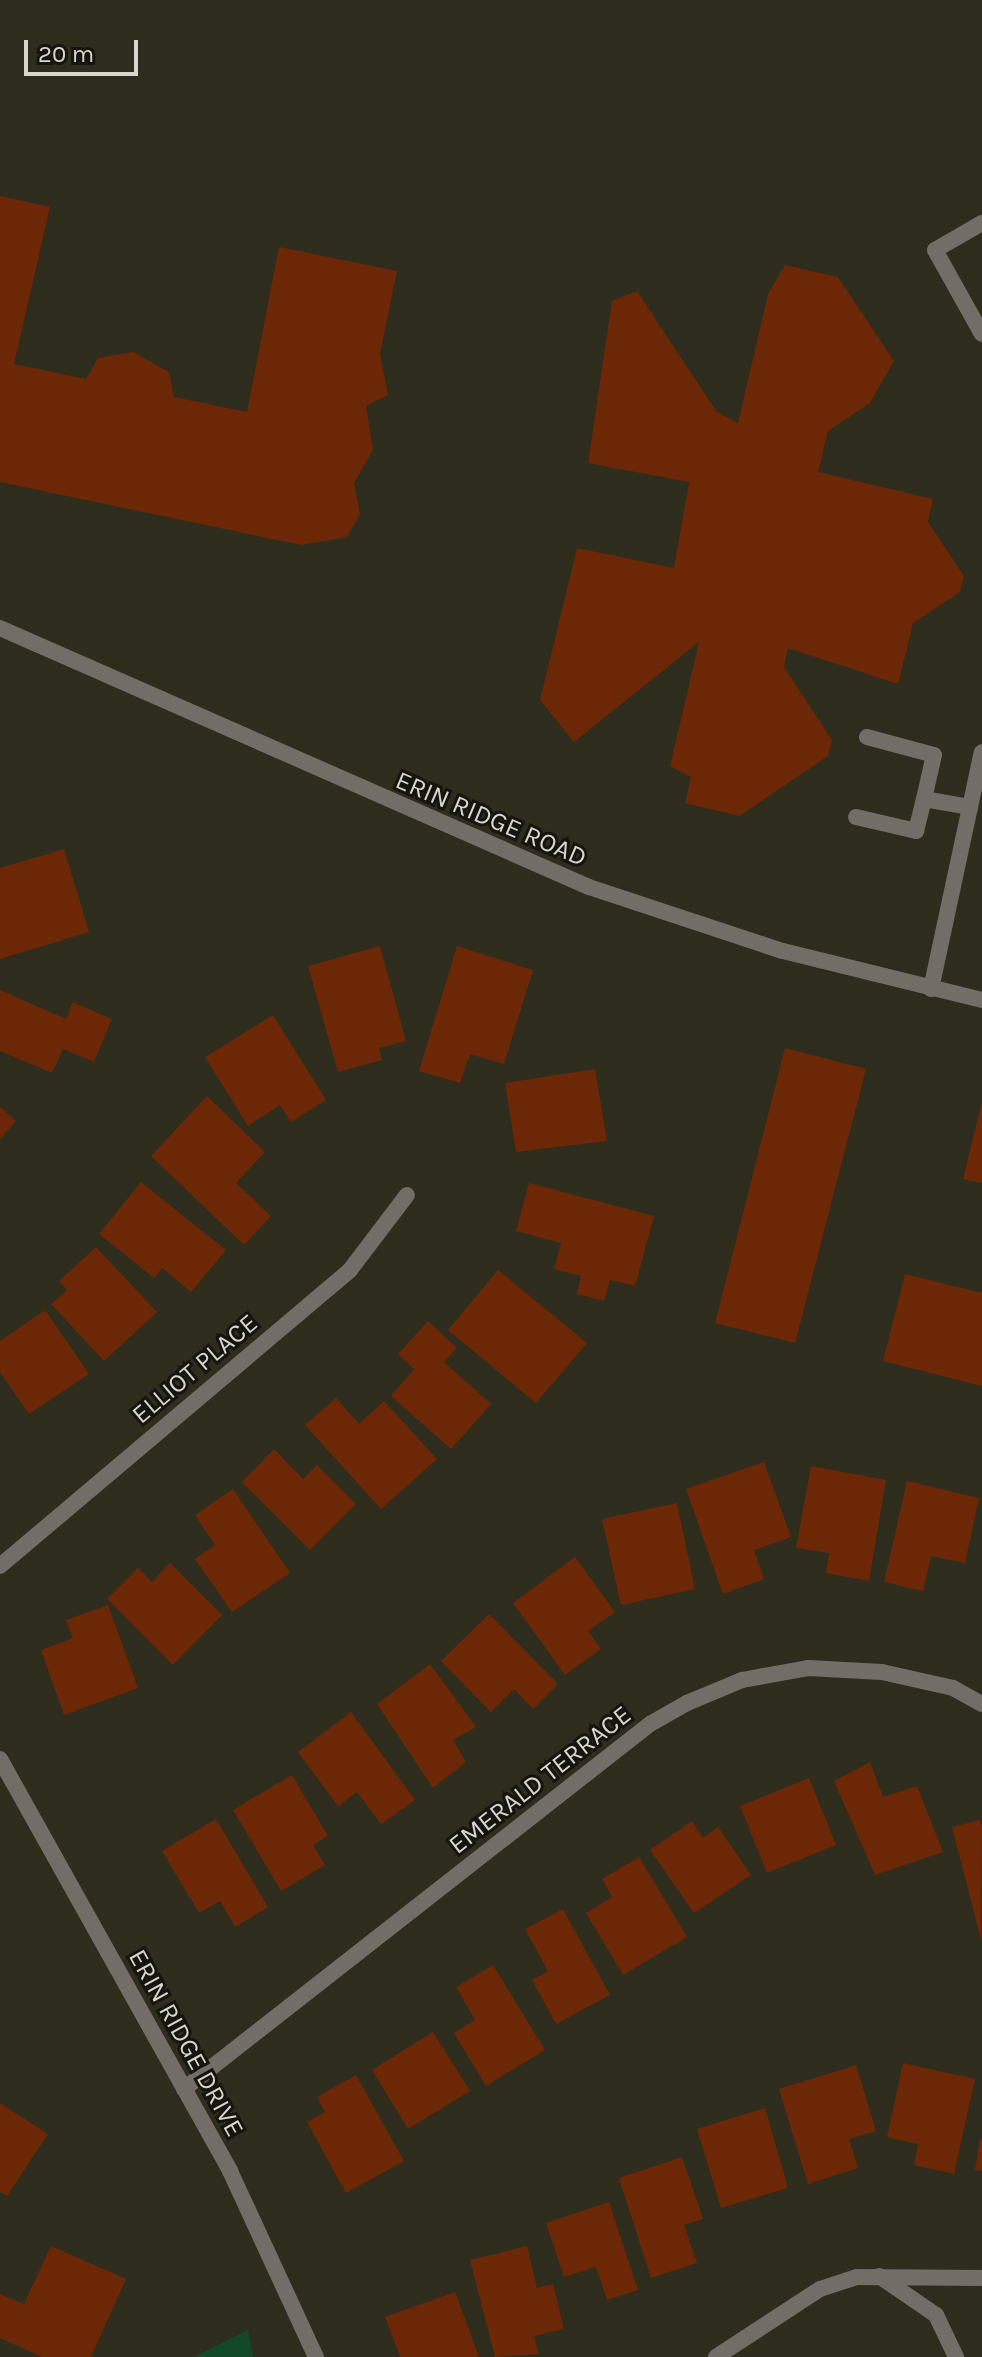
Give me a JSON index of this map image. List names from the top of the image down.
{
  "streets": {
    "street": [
      "ERIN RIDGE ROAD",
      "ELLIOT PLACE",
      "EMERALD TERRACE",
      "ERIN RIDGE DRIVE"
    ]
  },
  "crossings": [
    ["EMERALD TERRACE", "ERIN RIDGE DRIVE"]
  ],
  "scale_bar": "20 m"
}
